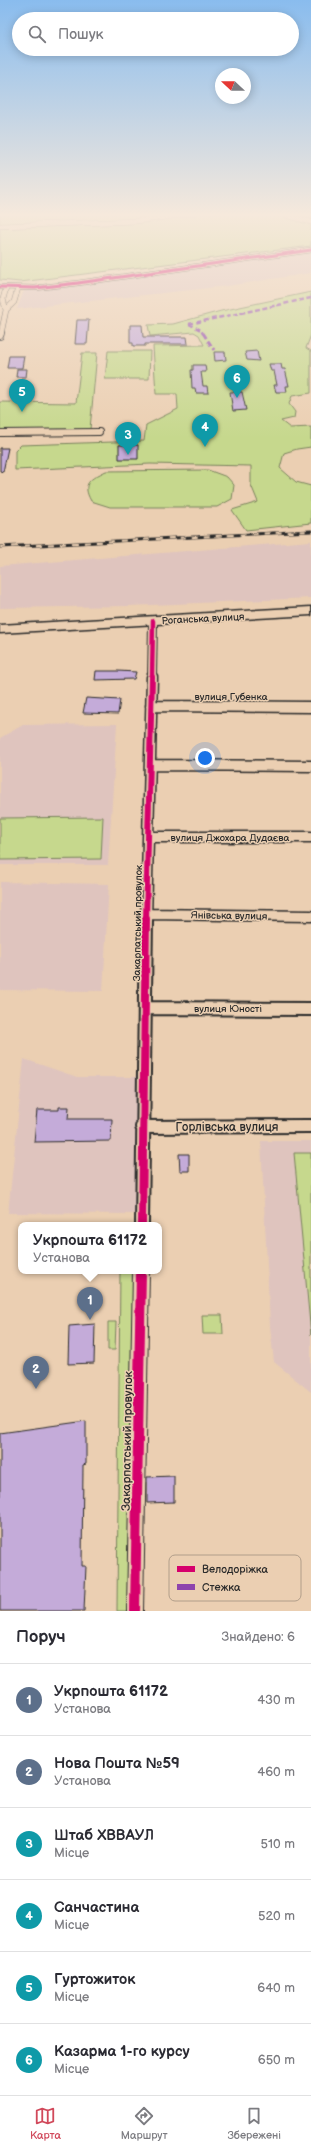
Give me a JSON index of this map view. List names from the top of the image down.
{
  "streets": {
    "main road": ["Роганська вулиця"],
    "street": [
      "вулиця Губенка",
      "вулиця Джохара Дудаєва",
      "Янівська вулиця",
      "Закарпатський провулок",
      "вулиця Юності",
      "Горлівська вулиця"
    ]
  },
  "crossings": [
    ["Роганська вулиця", "Закарпатський провулок"],
    ["вулиця Губенка", "Закарпатський провулок"],
    ["вулиця Джохара Дудаєва", "Закарпатський провулок"],
    ["Янівська вулиця", "Закарпатський провулок"],
    ["Закарпатський провулок", "вулиця Юності"],
    ["Закарпатський провулок", "Горлівська вулиця"]
  ],
  "legend": ["Велодоріжка", "Стежка"],
  "north": "left",
  "page": {
    "search": "Пошук",
    "pins": [
      "6",
      "5",
      "4",
      "3",
      "1",
      "2"
    ],
    "popup": ["Укрпошта 61172", "Установа"],
    "heading": ["Поруч", "Знайдено: 6"],
    "list": [
      {
        "mark": "1",
        "name": "Укрпошта 61172",
        "note": "Установа",
        "value": "430 m"
      },
      {
        "mark": "2",
        "name": "Нова Пошта №59",
        "note": "Установа",
        "value": "460 m"
      },
      {
        "mark": "3",
        "name": "Штаб ХВВАУЛ",
        "note": "Місце",
        "value": "510 m"
      },
      {
        "mark": "4",
        "name": "Санчастина",
        "note": "Місце",
        "value": "520 m"
      },
      {
        "mark": "5",
        "name": "Гуртожиток",
        "note": "Місце",
        "value": "640 m"
      },
      {
        "mark": "6",
        "name": "Казарма 1-го курсу",
        "note": "Місце",
        "value": "650 m"
      }
    ],
    "nav": ["Карта", "Маршрут", "Збережені"]
  }
}
